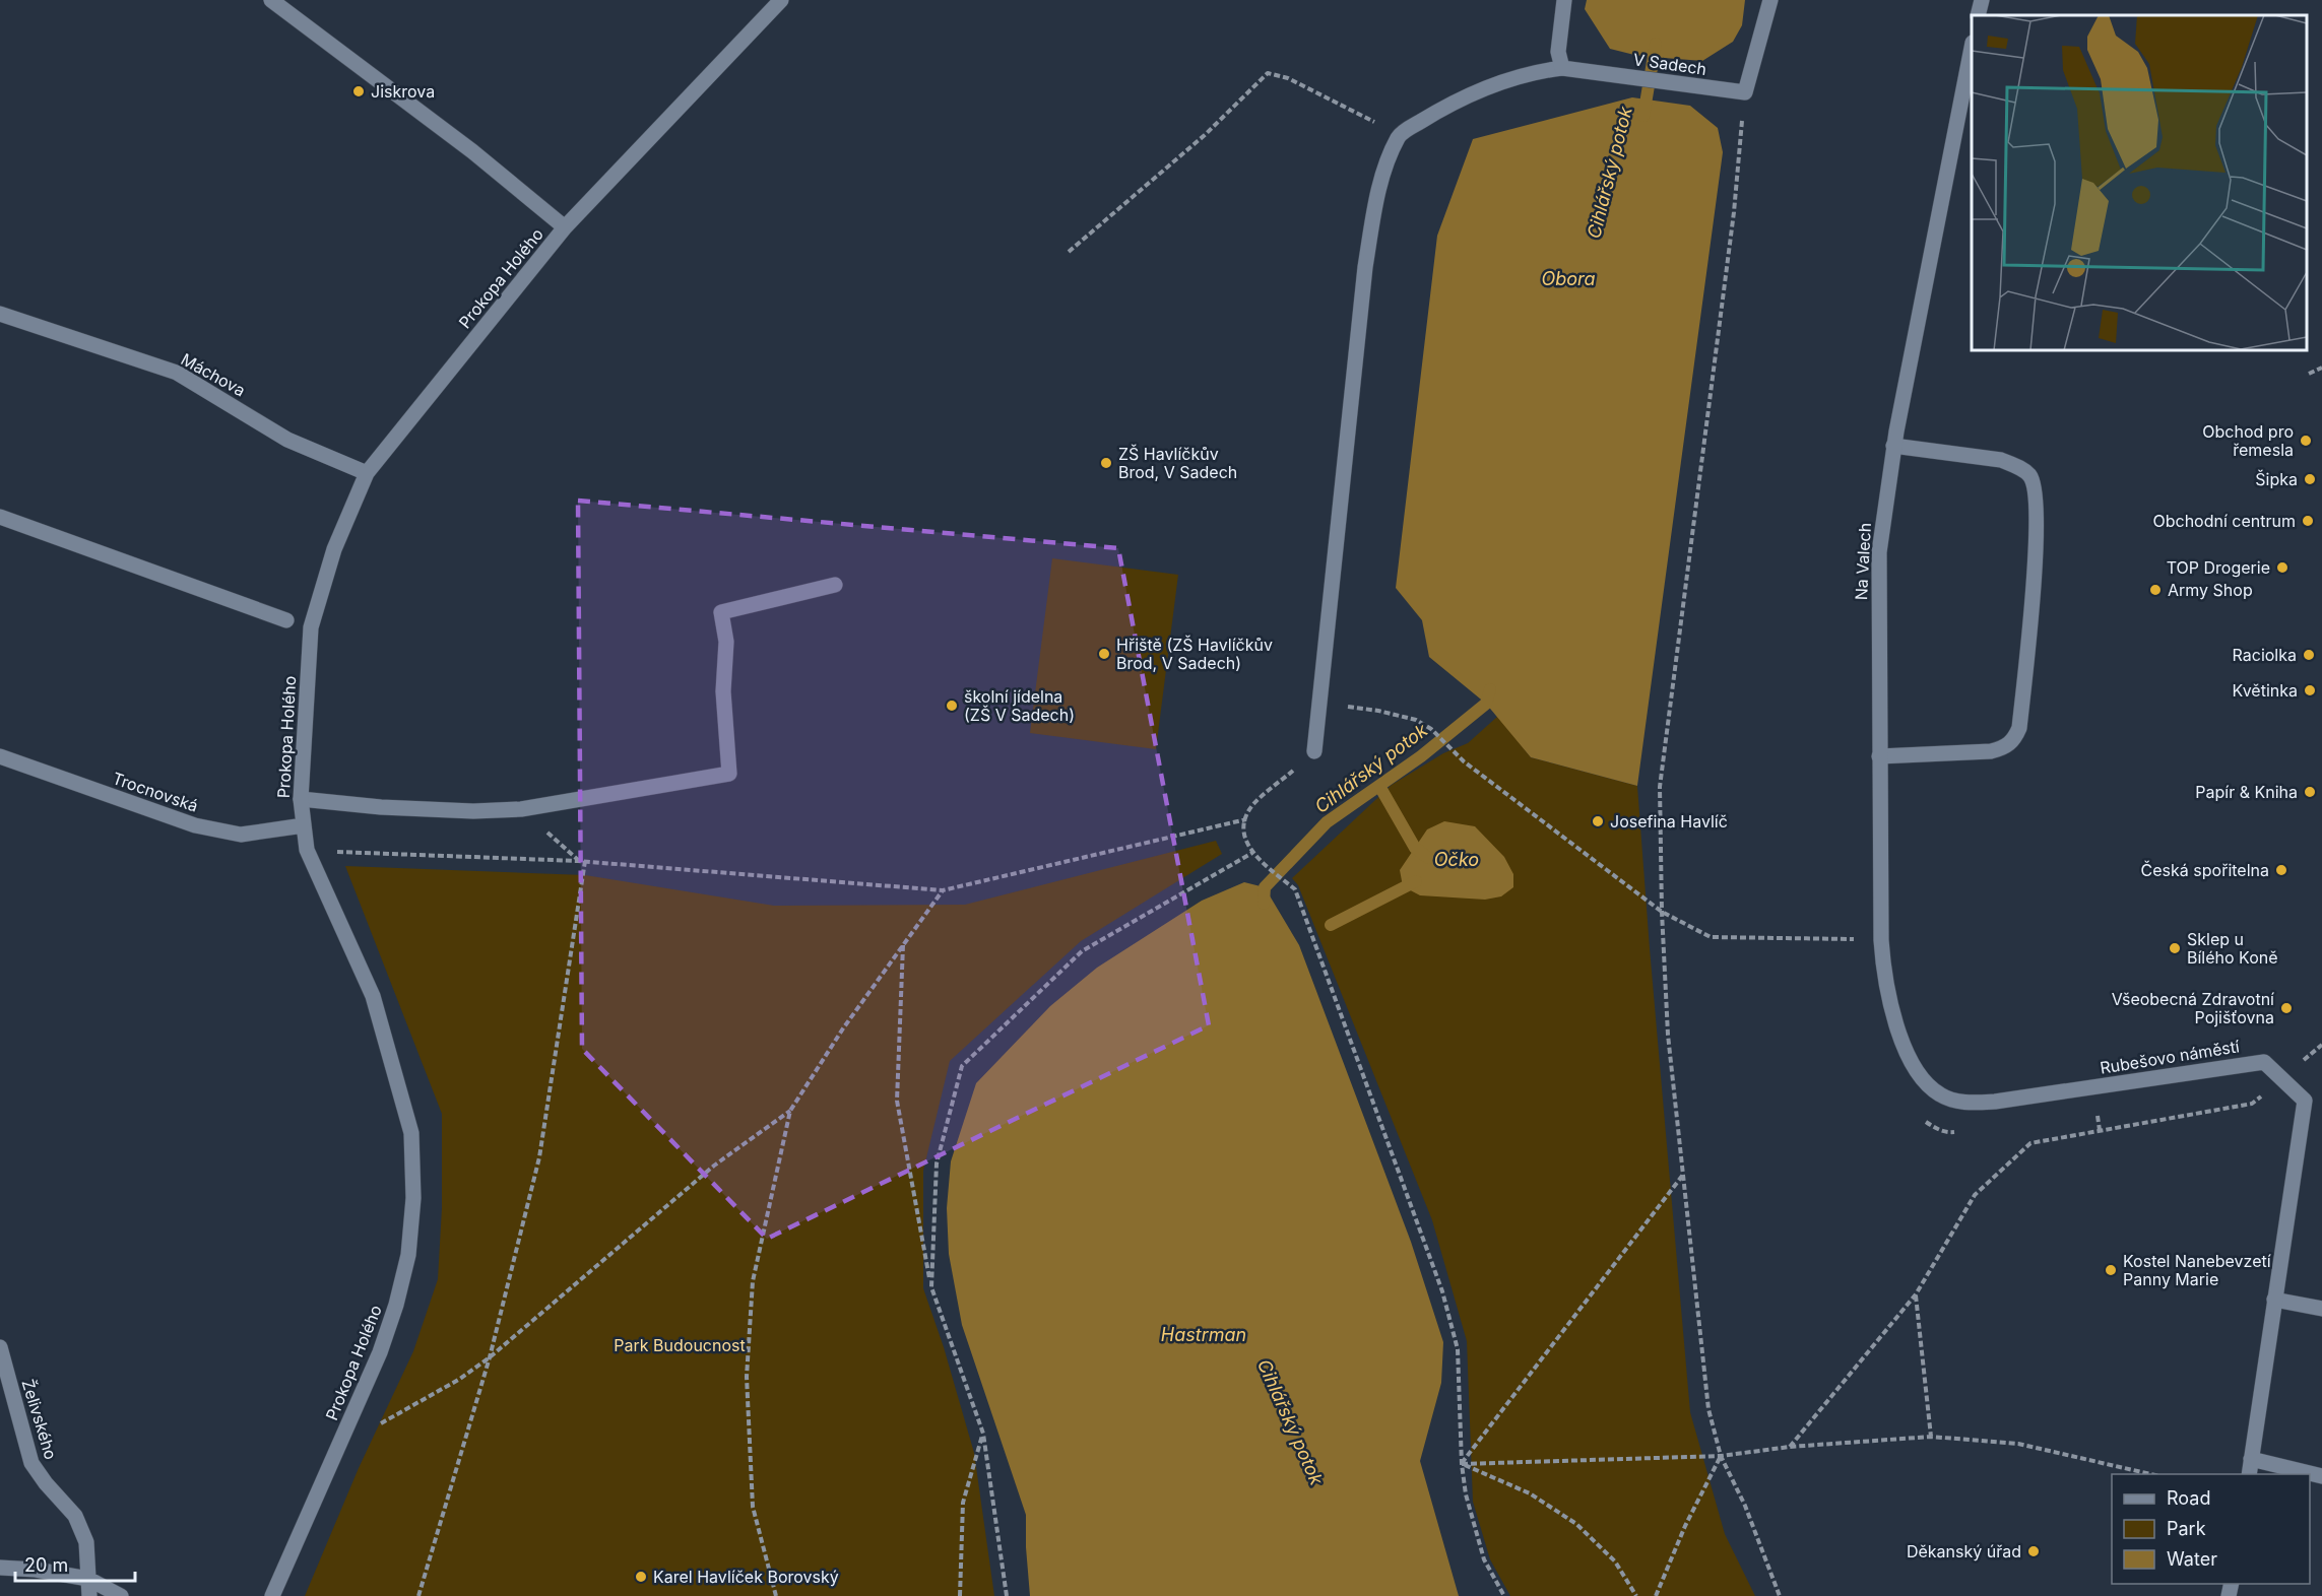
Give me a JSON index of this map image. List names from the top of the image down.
{
  "streets": {
    "street": [
      "V Sadech",
      "Prokopa Holého",
      "Máchova",
      "Na Valech",
      "Trocnovská",
      "Rubešovo náměstí",
      "Želivského"
    ]
  },
  "crossings": [
    ["Prokopa Holého", "Máchova"],
    ["Prokopa Holého", "Trocnovská"],
    ["Na Valech", "Rubešovo náměstí"]
  ],
  "water": [
    "Cihlářský potok",
    "Obora",
    "Očko",
    "Hastrman"
  ],
  "parks": ["Park Budoucnost"],
  "places": [
    "Jiskrova",
    "Obchod pro řemesla",
    "ZŠ Havlíčkův Brod, V Sadech",
    "Šipka",
    "Obchodní centrum",
    "TOP Drogerie",
    "Army Shop",
    "Hřiště (ZŠ Havlíčkův Brod, V Sadech)",
    "Raciolka",
    "Květinka",
    "školní jídelna (ZŠ V Sadech)",
    "Papír & Kniha",
    "Josefina Havlíč",
    "Česká spořitelna",
    "Sklep u Bílého Koně",
    "Všeobecná Zdravotní Pojišťovna",
    "Kostel Nanebevzetí Panny Marie",
    "Děkanský úřad",
    "Karel Havlíček Borovský"
  ],
  "legend": ["Road", "Park", "Water"],
  "scale_bar": "20 m"
}
